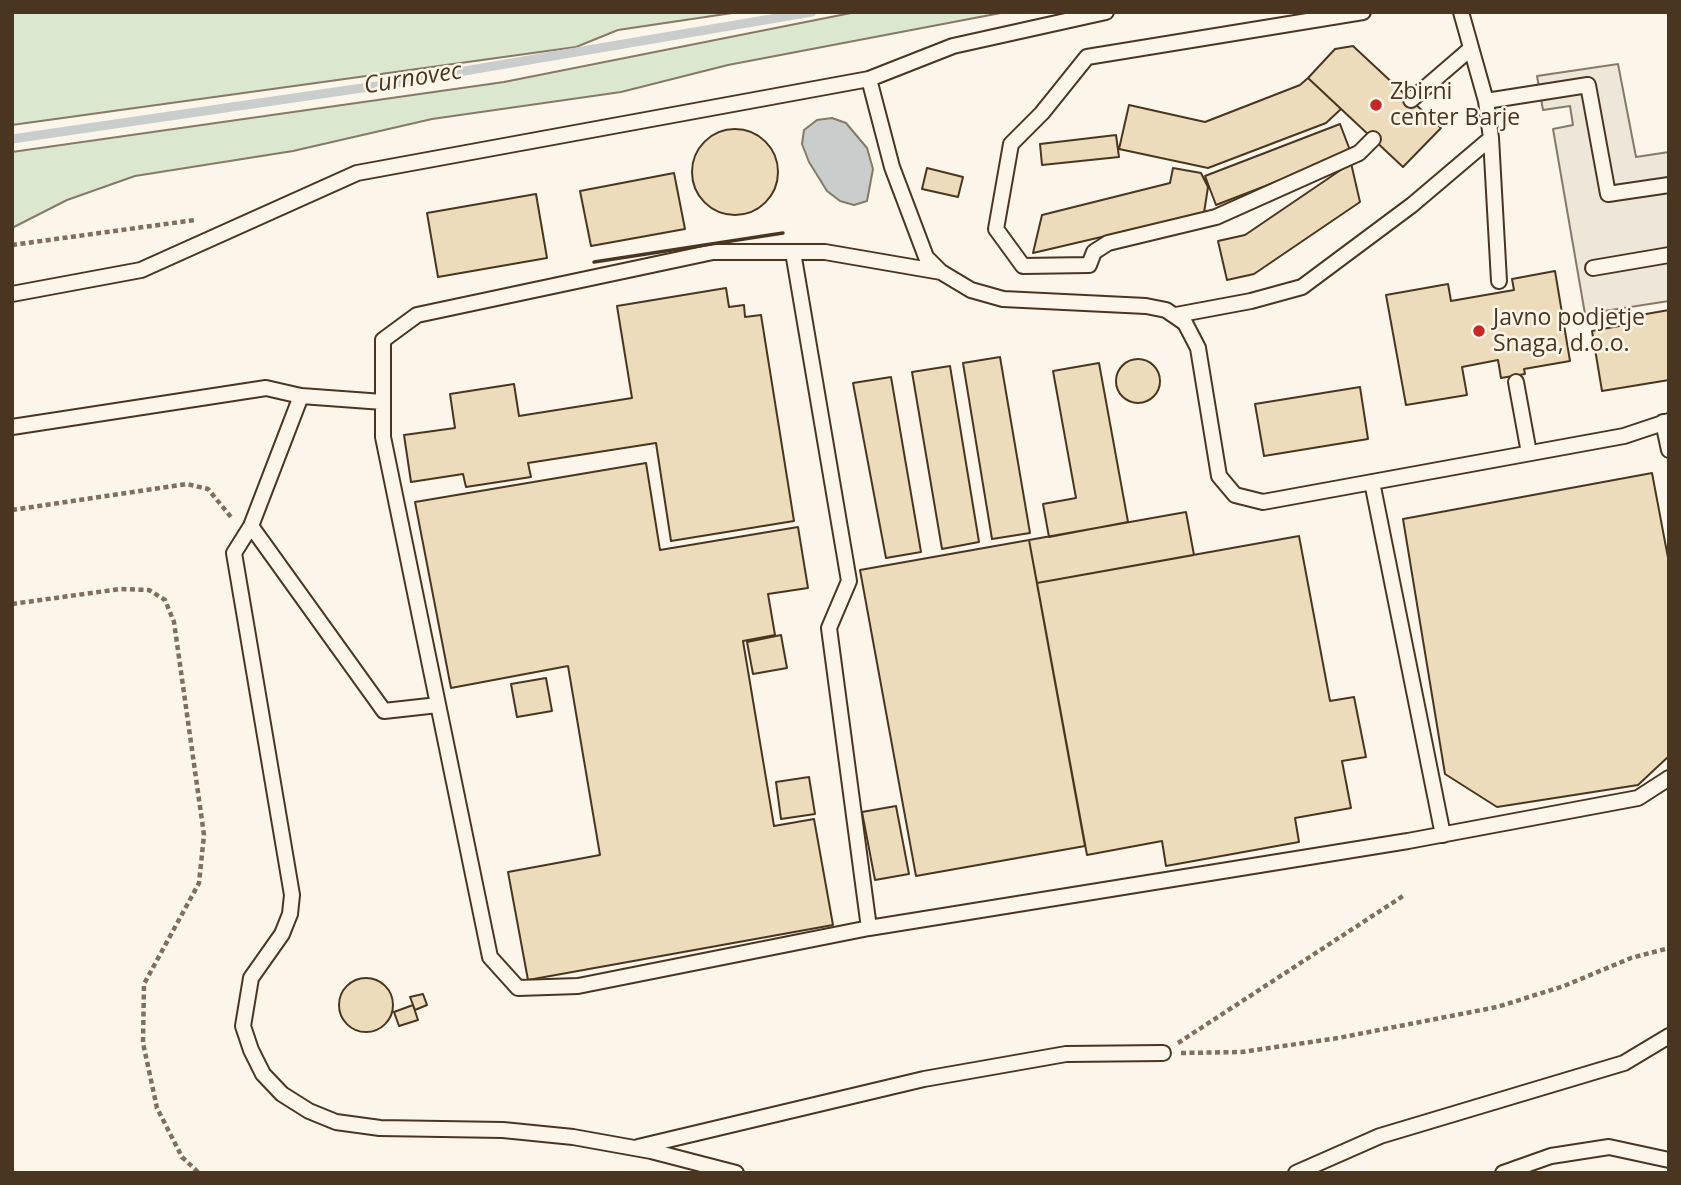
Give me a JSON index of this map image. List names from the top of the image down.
{
  "water": ["Curnovec"],
  "places": ["Zbirni center Barje", "Javno podjetje Snaga, d.o.o."]
}
